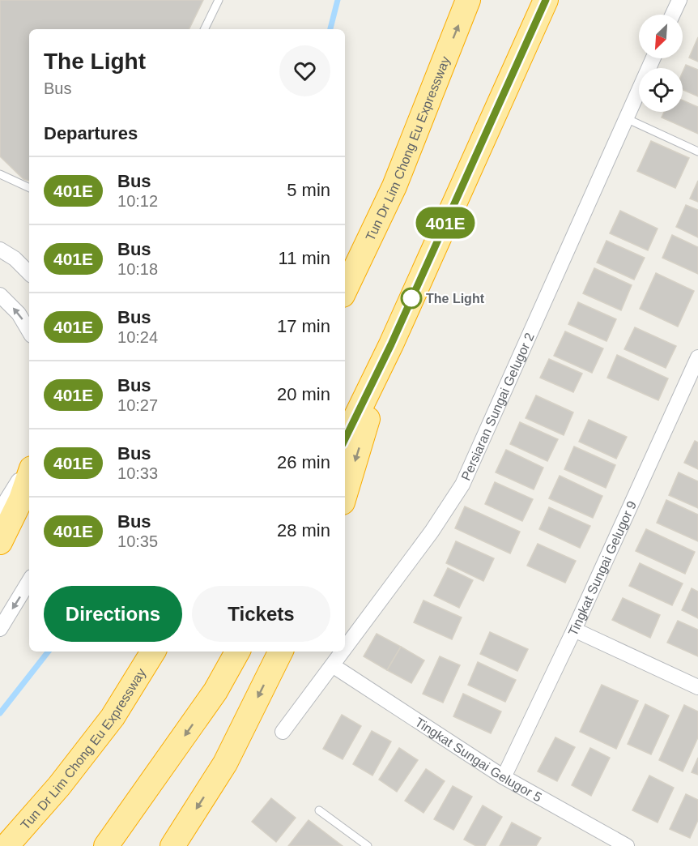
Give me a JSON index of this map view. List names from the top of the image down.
{
  "streets": {
    "highway": ["Tun Dr Lim Chong Eu Expressway"],
    "street": ["Persiaran Sungai Gelugor 2", "Tingkat Sungai Gelugor 9", "Tingkat Sungai Gelugor 5"]
  },
  "crossings": [
    ["Persiaran Sungai Gelugor 2", "Tingkat Sungai Gelugor 5"],
    ["Tingkat Sungai Gelugor 9", "Tingkat Sungai Gelugor 5"]
  ],
  "places": ["The Light"],
  "lines": ["bus line 401E"],
  "north": "bottom left",
  "page": {
    "on_map": "401E",
    "heading": [
      ["The Light", "Bus"],
      "Departures"
    ],
    "list": [
      {
        "mark": "401E",
        "name": "Bus",
        "note": "10:12",
        "value": "5 min"
      },
      {
        "mark": "401E",
        "name": "Bus",
        "note": "10:18",
        "value": "11 min"
      },
      {
        "mark": "401E",
        "name": "Bus",
        "note": "10:24",
        "value": "17 min"
      },
      {
        "mark": "401E",
        "name": "Bus",
        "note": "10:27",
        "value": "20 min"
      },
      {
        "mark": "401E",
        "name": "Bus",
        "note": "10:33",
        "value": "26 min"
      },
      {
        "mark": "401E",
        "name": "Bus",
        "note": "10:35",
        "value": "28 min"
      }
    ],
    "buttons": ["Directions", "Tickets"]
  }
}
